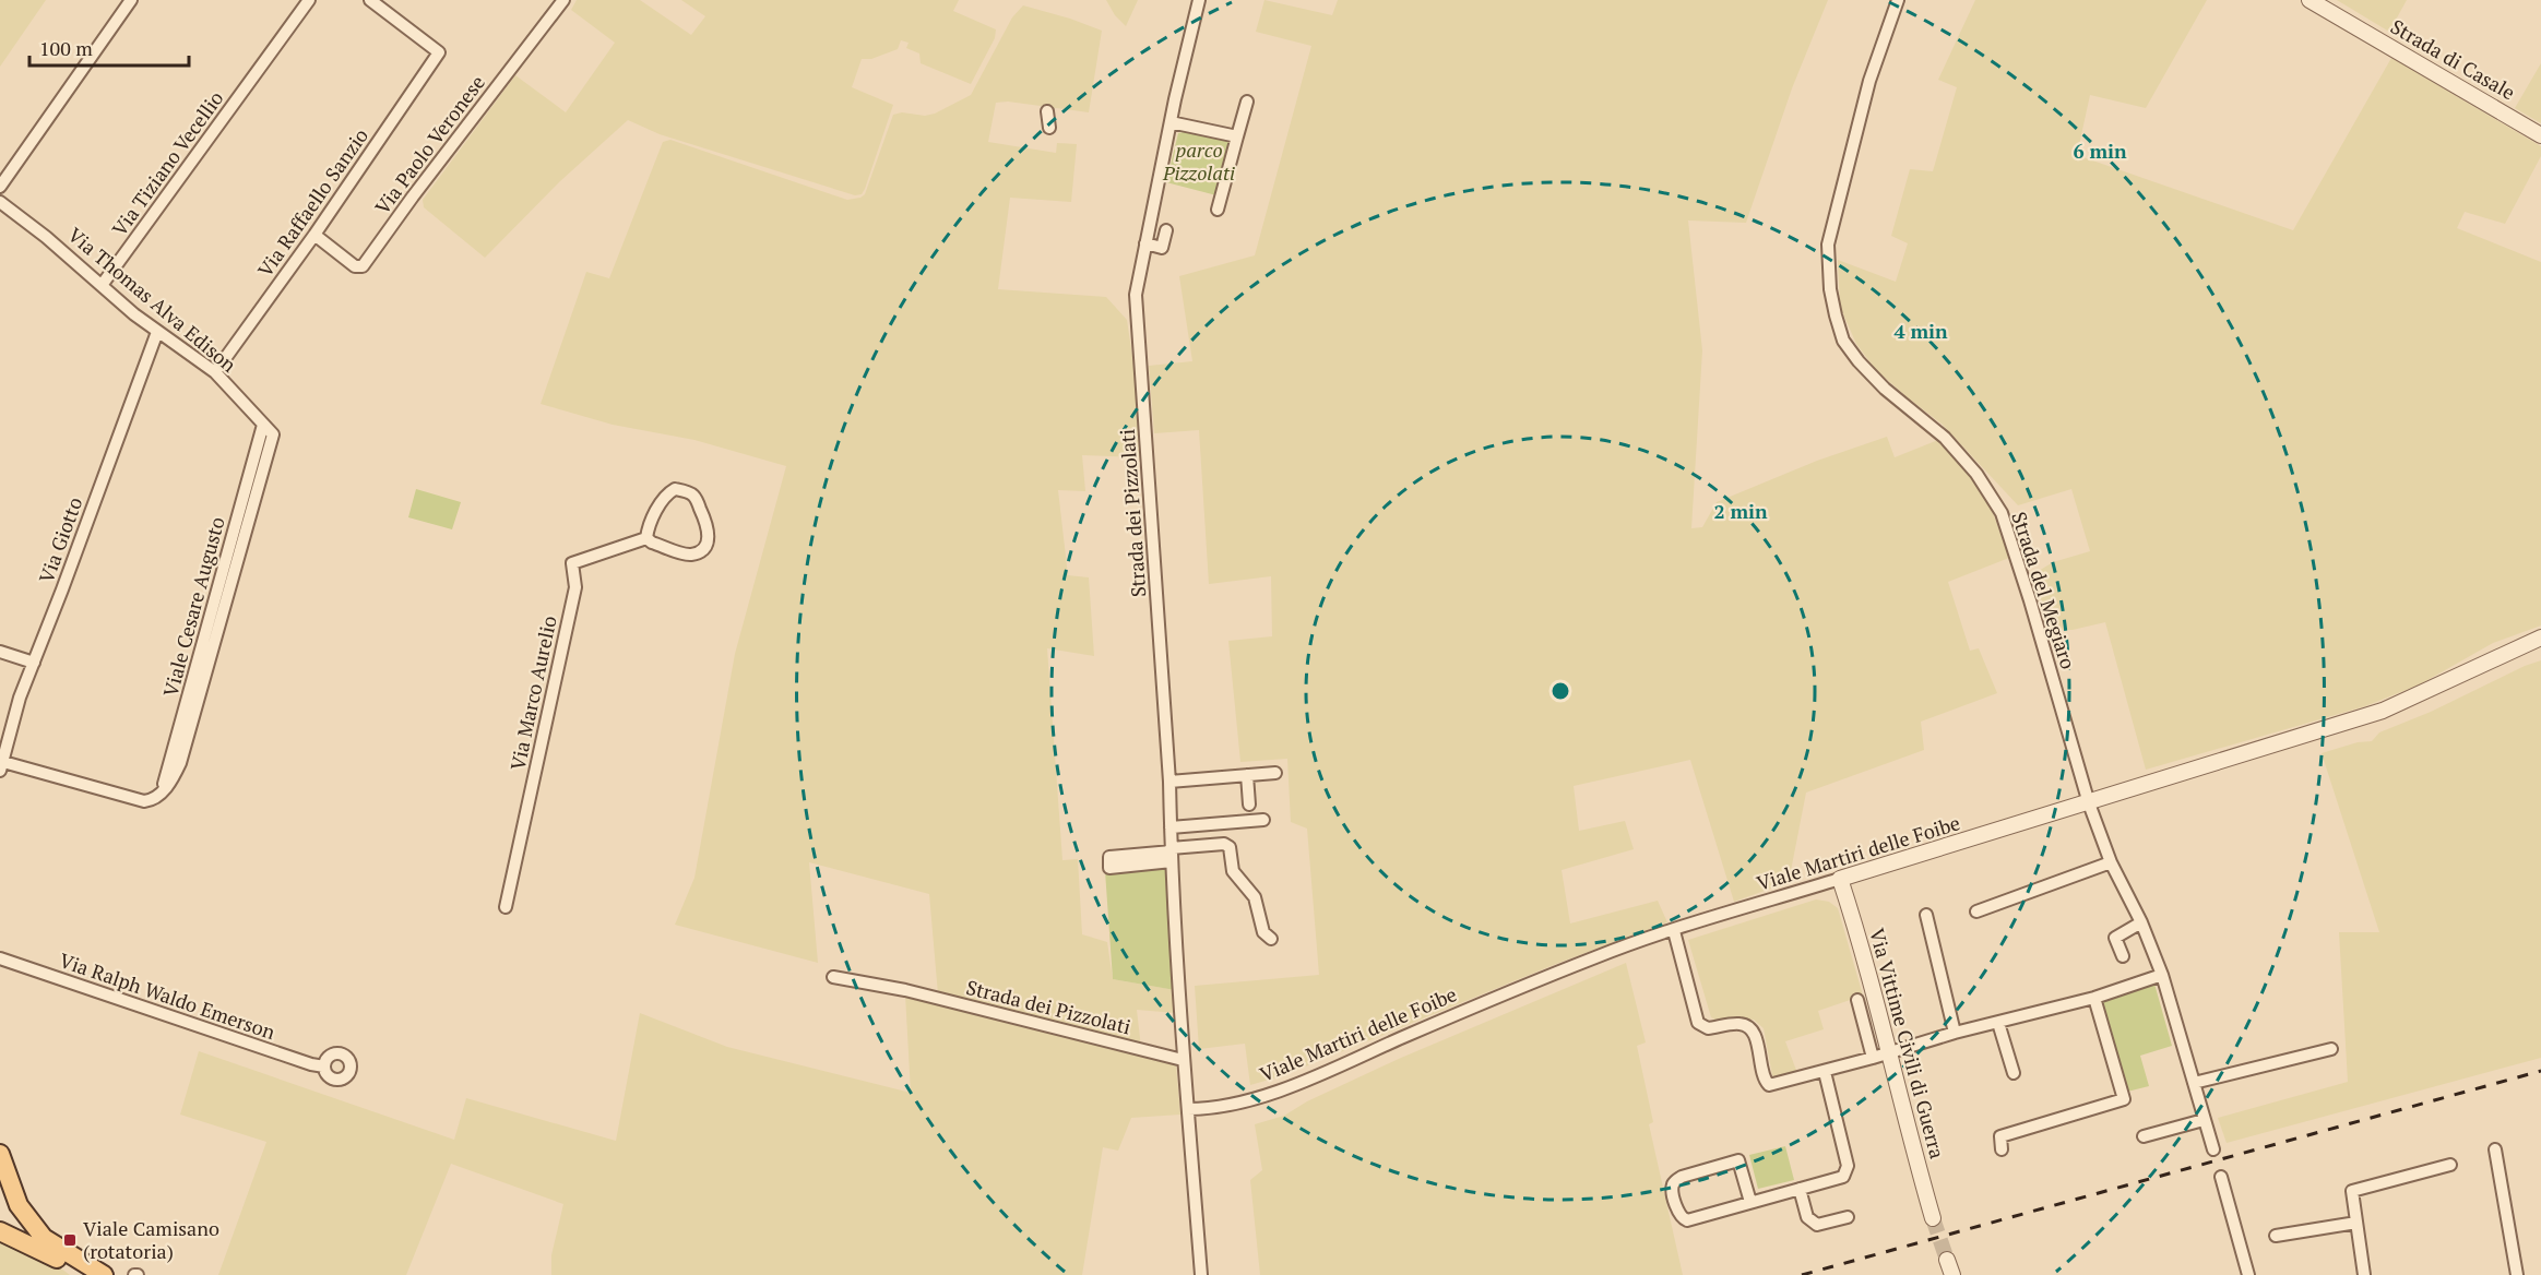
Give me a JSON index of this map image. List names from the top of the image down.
{
  "streets": {
    "street": [
      "Strada di Casale",
      "Via Paolo Veronese",
      "Via Tiziano Vecellio",
      "Via Raffaello Sanzio",
      "Via Thomas Alva Edison",
      "Strada dei Pizzolati",
      "Via Giotto",
      "Strada del Megiaro",
      "Viale Cesare Augusto",
      "Via Marco Aurelio",
      "Viale Martiri delle Foibe",
      "Via Ralph Waldo Emerson",
      "Via Vittime Civili di Guerra"
    ]
  },
  "crossings": [
    ["Via Paolo Veronese", "Via Raffaello Sanzio"],
    ["Via Tiziano Vecellio", "Via Thomas Alva Edison"],
    ["Via Raffaello Sanzio", "Via Thomas Alva Edison"],
    ["Via Thomas Alva Edison", "Via Giotto"],
    ["Via Thomas Alva Edison", "Viale Cesare Augusto"],
    ["Strada dei Pizzolati", "Viale Martiri delle Foibe"],
    ["Strada del Megiaro", "Viale Martiri delle Foibe"],
    ["Viale Martiri delle Foibe", "Via Vittime Civili di Guerra"]
  ],
  "parks": ["parco Pizzolati"],
  "places": {
    "transit": ["Viale Camisano (rotatoria)"]
  },
  "scale_bar": "100 m",
  "rings": ["6 min", "4 min", "2 min"]
}
